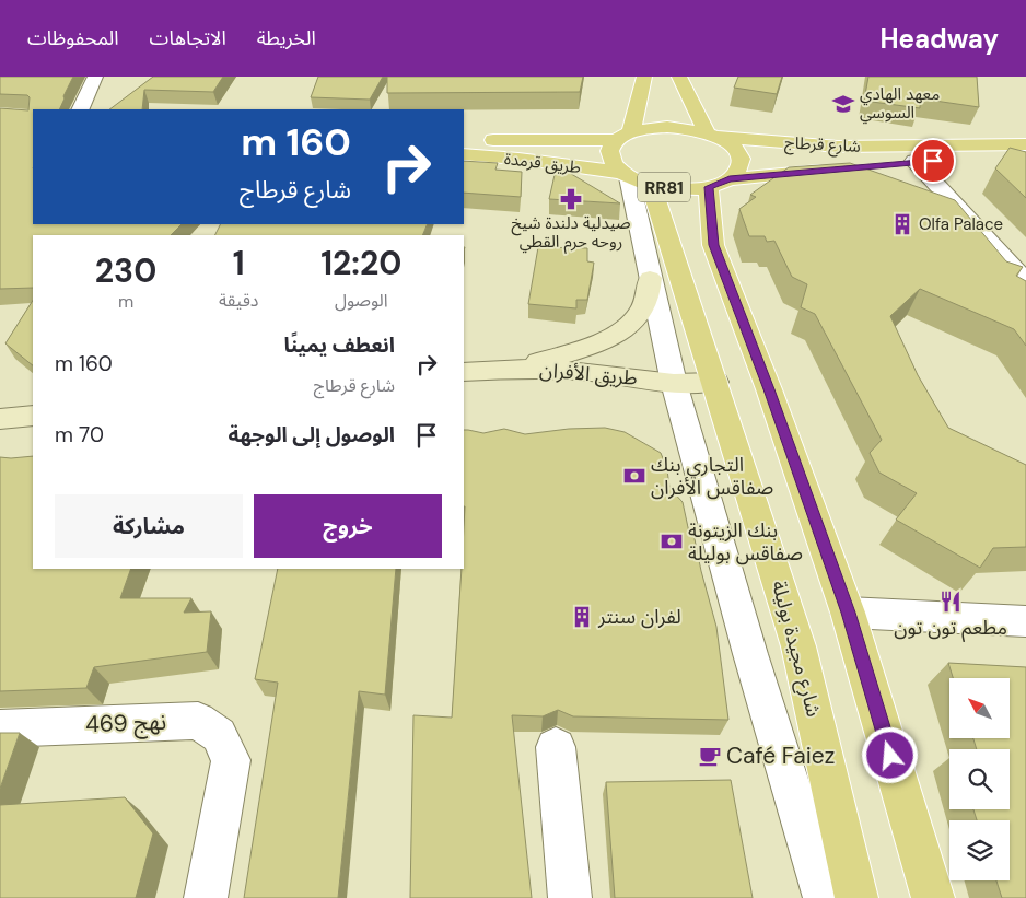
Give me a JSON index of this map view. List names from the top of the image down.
{
  "streets": {
    "main road": [
      "شارع قرطاج",
      "طريق قرمدة",
      "RR81",
      "طريق الأفران",
      "شارع مجيدة بوليلة"
    ],
    "street": ["نهج 469"]
  },
  "crossings": [
    ["شارع قرطاج", "طريق قرمدة"],
    ["شارع قرطاج", "RR81"],
    ["طريق قرمدة", "RR81"],
    ["طريق قرمدة", "شارع مجيدة بوليلة"],
    ["RR81", "شارع مجيدة بوليلة"],
    ["طريق الأفران", "شارع مجيدة بوليلة"]
  ],
  "places": {
    "school or university": ["معهد الهادي السوسي"],
    "pharmacy": ["صيدلية دلندة شيخ روحه حرم القطي"],
    "building": ["Olfa Palace", "لفران سنتر"],
    "bank": ["التجاري بنك صفاقس الأفران", "بنك الزيتونة صفاقس بوليلة"],
    "restaurant": ["مطعم تون تون"],
    "cafe": ["Café Faiez"]
  },
  "north": "top left",
  "page": {
    "header": "Headway",
    "nav": ["الخريطة", "الاتجاهات", "المحفوظات"],
    "turn": ["160 m", "شارع قرطاج"],
    "eta": [
      "12:20",
      "الوصول",
      "1",
      "دقيقة",
      "230",
      "m"
    ],
    "list": [
      {
        "name": "انعطف يمينًا",
        "note": "شارع قرطاج",
        "value": "160 m"
      },
      {
        "name": "الوصول إلى الوجهة",
        "value": "70 m"
      }
    ],
    "buttons": ["خروج", "مشاركة"]
  }
}
